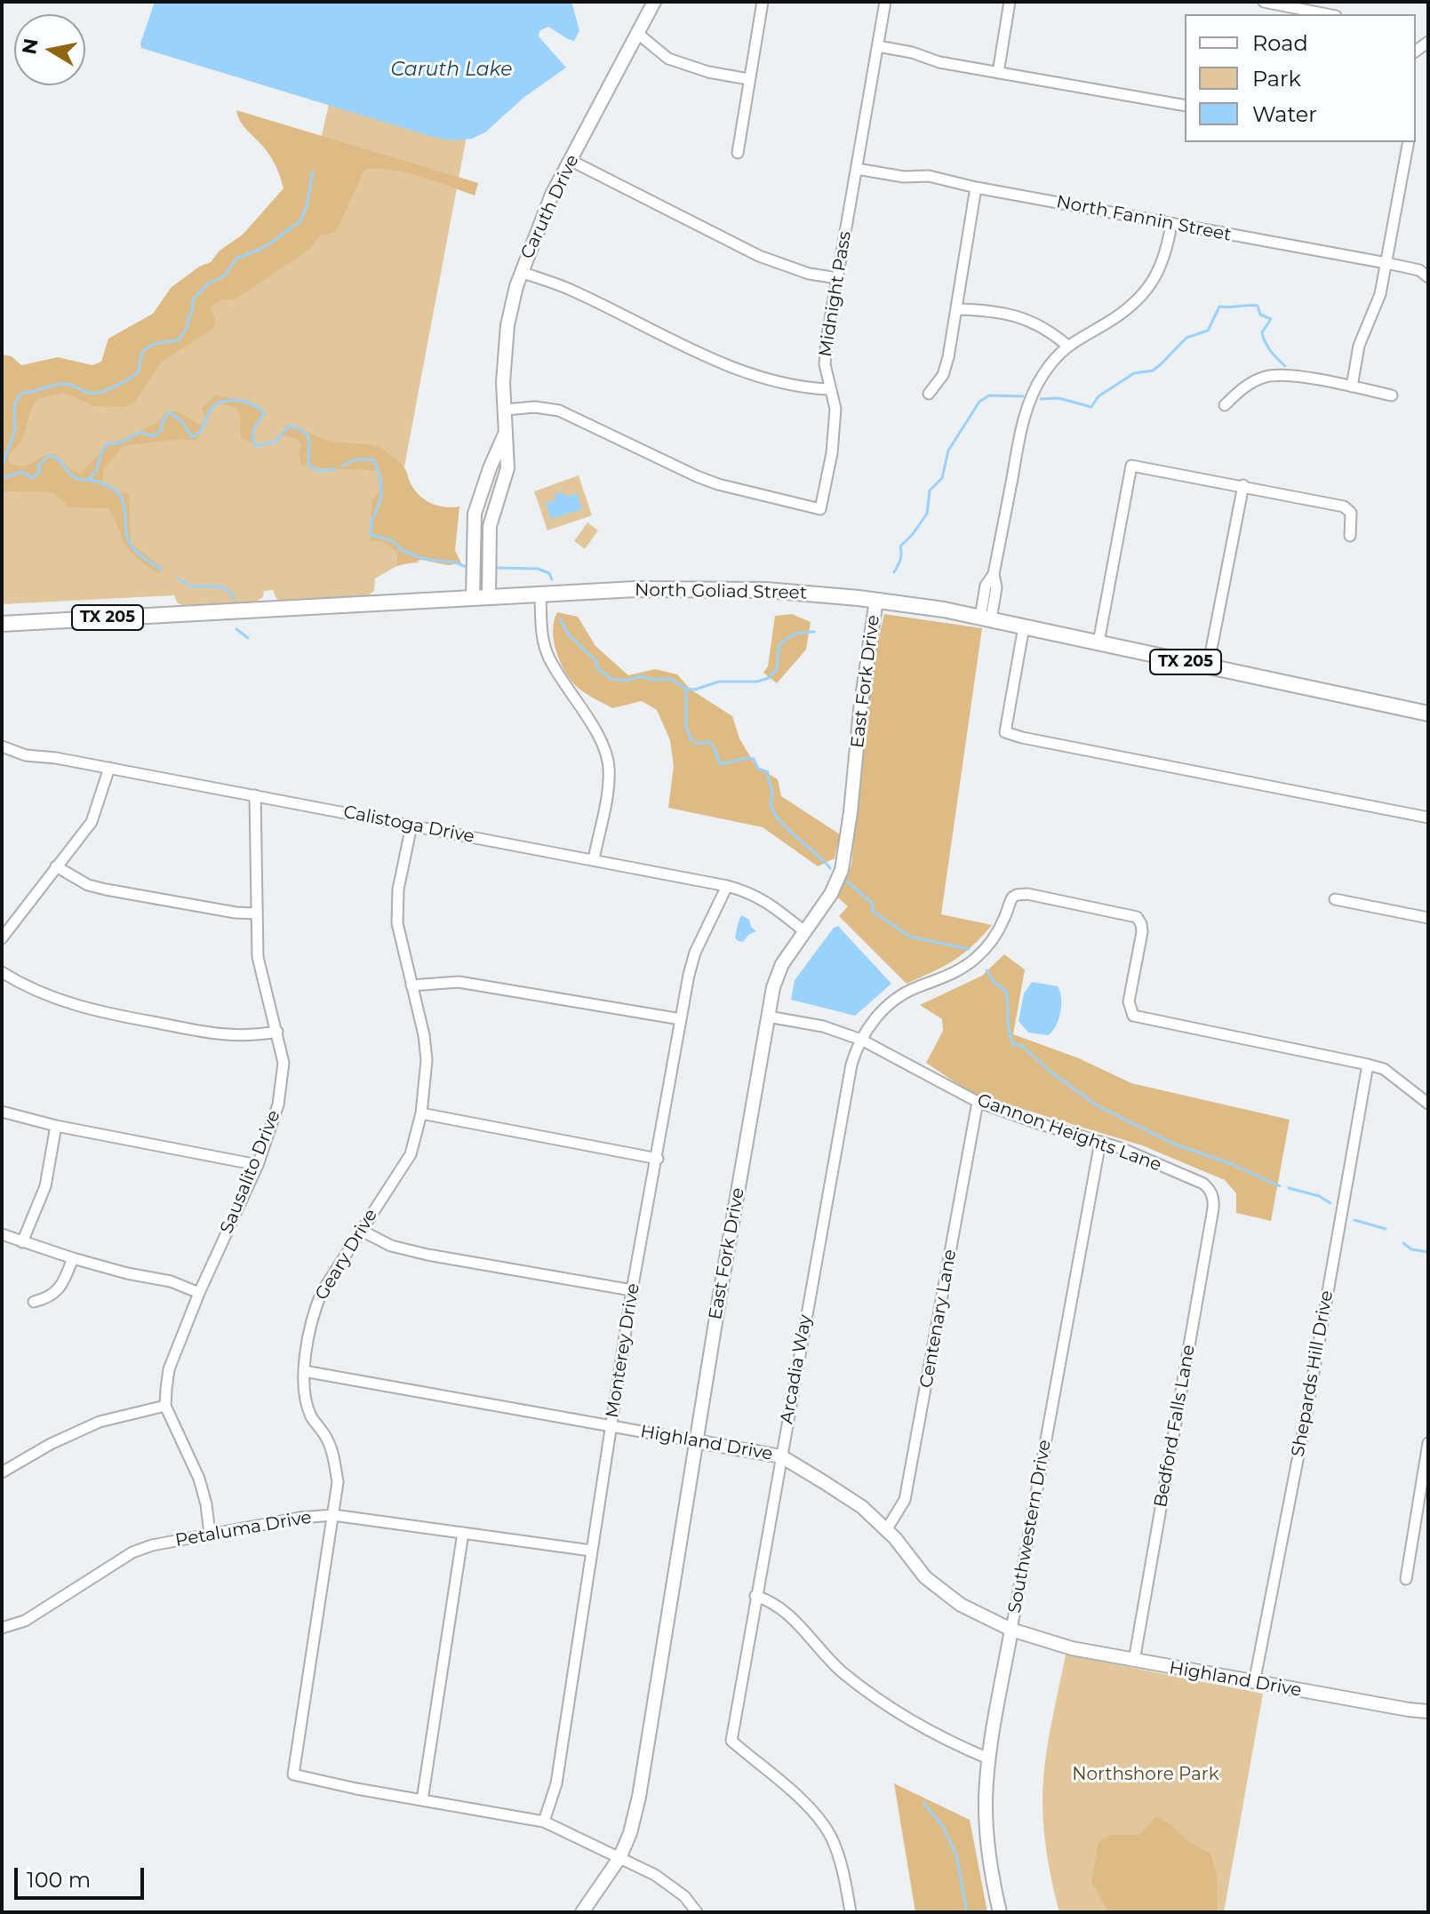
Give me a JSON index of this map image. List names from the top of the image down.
{
  "streets": {
    "main road": ["North Goliad Street", "TX 205"],
    "street": [
      "Caruth Drive",
      "North Fannin Street",
      "Midnight Pass",
      "East Fork Drive",
      "Calistoga Drive",
      "Gannon Heights Lane",
      "Sausalito Drive",
      "Geary Drive",
      "Centenary Lane",
      "Monterey Drive",
      "Arcadia Way",
      "Shepards Hill Drive",
      "Bedford Falls Lane",
      "Highland Drive",
      "Southwestern Drive",
      "Petaluma Drive"
    ]
  },
  "crossings": [
    ["Caruth Drive", "Midnight Pass"],
    ["Caruth Drive", "North Goliad Street"],
    ["North Fannin Street", "Midnight Pass"],
    ["North Goliad Street", "East Fork Drive"],
    ["East Fork Drive", "Calistoga Drive"],
    ["East Fork Drive", "Gannon Heights Lane"],
    ["East Fork Drive", "Highland Drive"],
    ["Calistoga Drive", "Sausalito Drive"],
    ["Calistoga Drive", "Geary Drive"],
    ["Calistoga Drive", "Monterey Drive"],
    ["Gannon Heights Lane", "Centenary Lane"],
    ["Gannon Heights Lane", "Arcadia Way"],
    ["Gannon Heights Lane", "Bedford Falls Lane"],
    ["Gannon Heights Lane", "Southwestern Drive"],
    ["Geary Drive", "Highland Drive"],
    ["Geary Drive", "Petaluma Drive"],
    ["Centenary Lane", "Highland Drive"],
    ["Monterey Drive", "Highland Drive"],
    ["Monterey Drive", "Petaluma Drive"],
    ["Arcadia Way", "Shepards Hill Drive"],
    ["Arcadia Way", "Highland Drive"],
    ["Shepards Hill Drive", "Highland Drive"],
    ["Bedford Falls Lane", "Highland Drive"],
    ["Highland Drive", "Southwestern Drive"]
  ],
  "water": ["Caruth Lake"],
  "parks": ["Northshore Park"],
  "legend": ["Road", "Park", "Water"],
  "scale_bar": "100 m",
  "north": "left"
}
